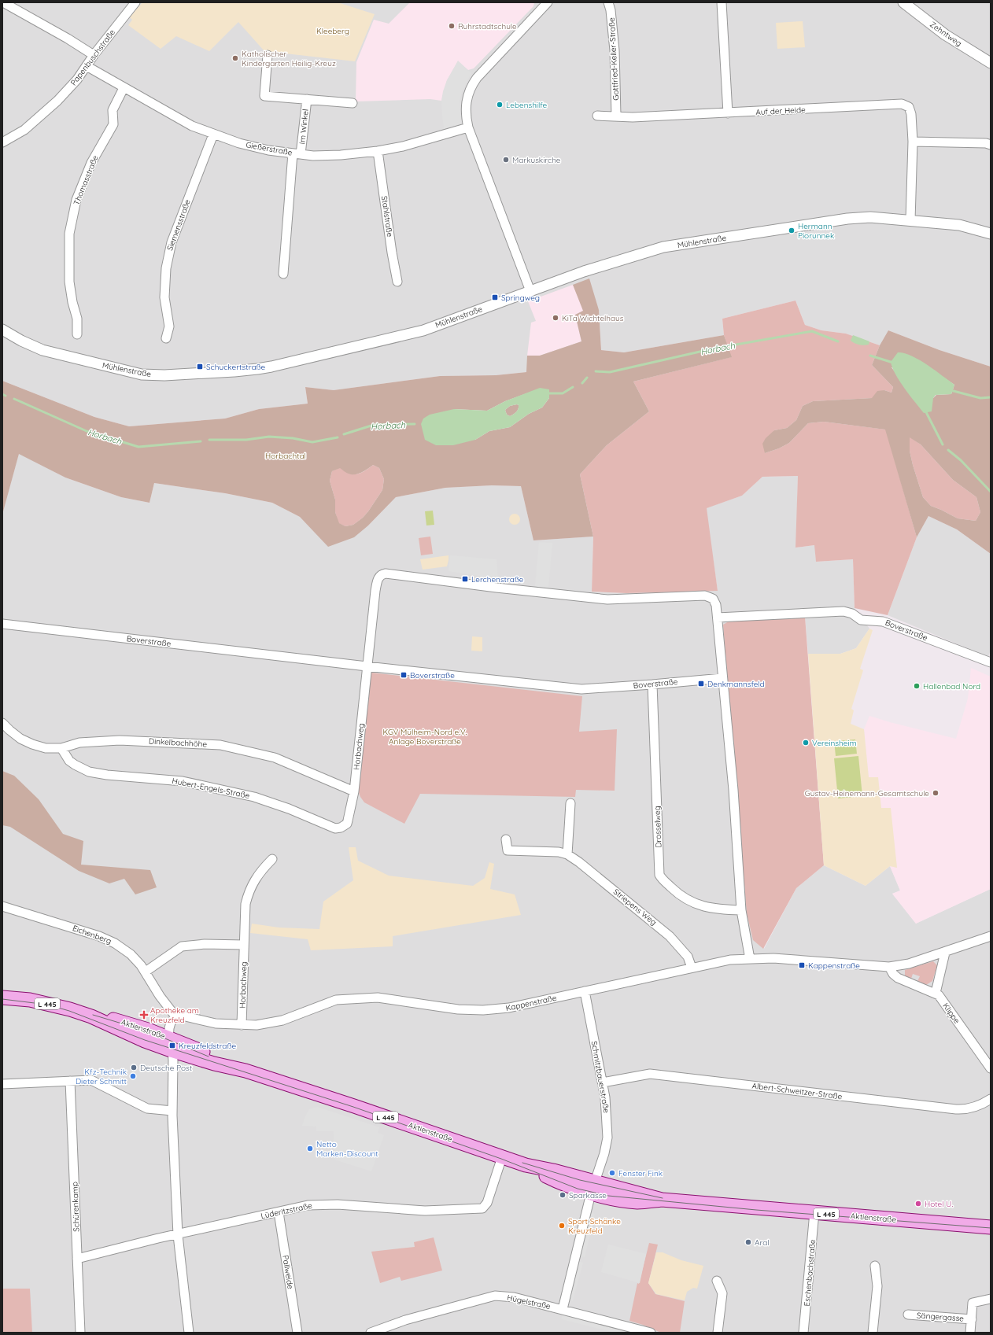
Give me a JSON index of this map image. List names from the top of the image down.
{
  "streets": {
    "main road": ["L 445", "Aktienstraße"],
    "street": [
      "Zehntweg",
      "Papenbuschstraße",
      "Gottfried-Keller-Straße",
      "Auf der Heide",
      "Im Winkel",
      "Gießerstraße",
      "Thomasstraße",
      "Stahlstraße",
      "Siemensstraße",
      "Mühlenstraße",
      "Boverstraße",
      "Dinkelbachhöhe",
      "Horbachweg",
      "Hubert-Engels-Straße",
      "Drosselweg",
      "Striepens Weg",
      "Eichenberg",
      "Kappenstraße",
      "Klippe",
      "Schmitzbauerstraße",
      "Albert-Schweitzer-Straße",
      "Schürenkamp",
      "Lüderitzstraße",
      "Pallweide",
      "Eschenbachstraße",
      "Hügelstraße",
      "Sängergasse"
    ]
  },
  "crossings": [
    ["Papenbuschstraße", "Gießerstraße"],
    ["Auf der Heide", "Mühlenstraße"],
    ["Im Winkel", "Gießerstraße"],
    ["Gießerstraße", "Thomasstraße"],
    ["Gießerstraße", "Stahlstraße"],
    ["Gießerstraße", "Siemensstraße"],
    ["Boverstraße", "Horbachweg"],
    ["Boverstraße", "Drosselweg"],
    ["Dinkelbachhöhe", "Horbachweg"],
    ["Dinkelbachhöhe", "Hubert-Engels-Straße"],
    ["Horbachweg", "Hubert-Engels-Straße"],
    ["Horbachweg", "Kappenstraße"],
    ["Striepens Weg", "Kappenstraße"],
    ["Eichenberg", "Kappenstraße"],
    ["Kappenstraße", "Schmitzbauerstraße"],
    ["Aktienstraße", "Schmitzbauerstraße"],
    ["Aktienstraße", "Lüderitzstraße"],
    ["Aktienstraße", "Eschenbachstraße"],
    ["Schmitzbauerstraße", "Albert-Schweitzer-Straße"],
    ["Schmitzbauerstraße", "Hügelstraße"],
    ["Schürenkamp", "Lüderitzstraße"],
    ["Lüderitzstraße", "Pallweide"]
  ],
  "water": ["Horbach"],
  "parks": ["Kleeberg", "Horbachtal", "KGV Mülheim-Nord e.V. Anlage Boverstraße"],
  "places": {
    "other": [
      "Ruhrstadtschule",
      "Katholischer Kindergarten Heilig-Kreuz",
      "Lebenshilfe",
      "Markuskirche",
      "Hermann Piorunnek",
      "KiTa Wichtelhaus",
      "Hallenbad Nord",
      "Vereinsheim",
      "Gustav-Heinemann-Gesamtschule",
      "Deutsche Post",
      "Kfz-Technik Dieter Schmitt",
      "Netto Marken-Discount",
      "Fenster Fink",
      "Sparkasse",
      "Hotel U.",
      "Sport Schänke Kreuzfeld",
      "Aral"
    ],
    "transit": [
      "Springweg",
      "Schuckertstraße",
      "Lerchenstraße",
      "Boverstraße",
      "Denkmannsfeld",
      "Kappenstraße",
      "Kreuzfeldstraße"
    ],
    "health": ["Apotheke am Kreuzfeld"]
  }
}
